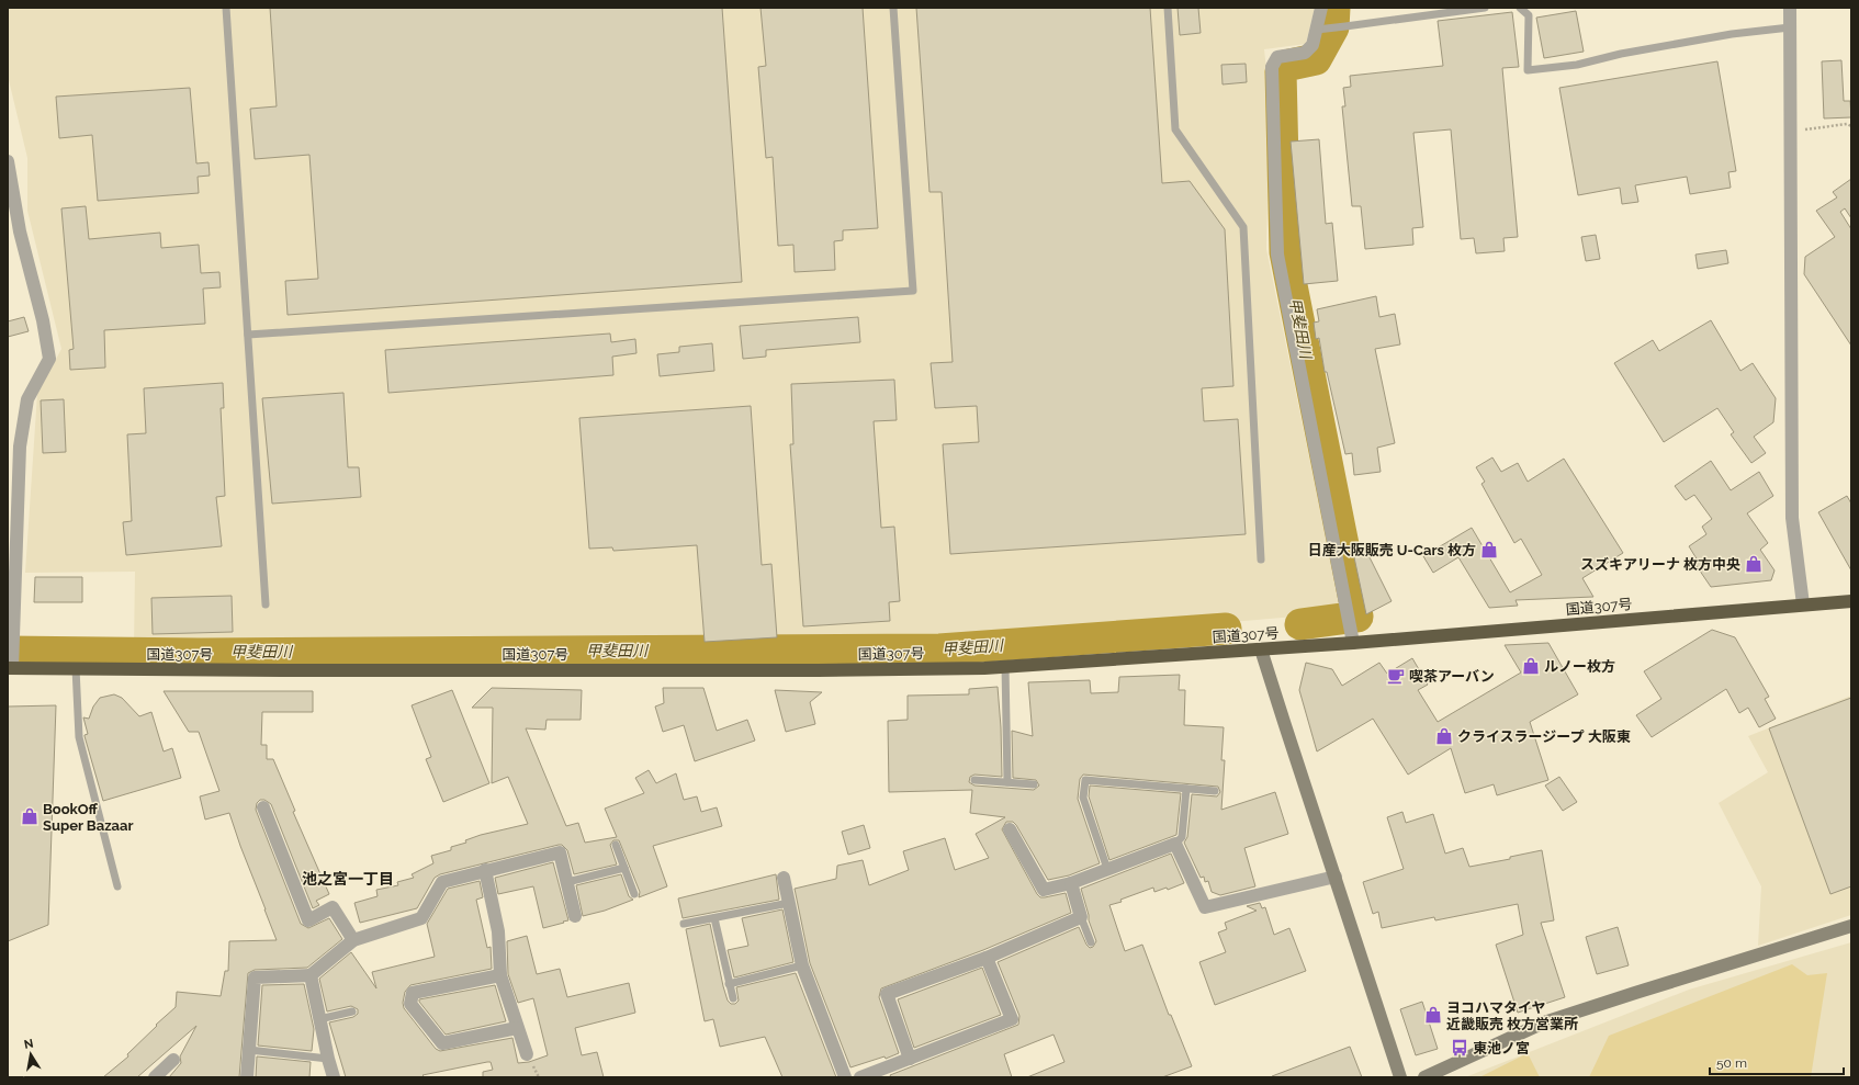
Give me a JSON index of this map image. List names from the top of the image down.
{
  "streets": {
    "highway": ["国道307号"]
  },
  "districts": ["池之宮一丁目"],
  "water": ["甲斐田川"],
  "places": {
    "shop": [
      "日産大阪販売 U-Cars 枚方",
      "スズキアリーナ 枚方中央",
      "ルノー枚方",
      "クライスラージープ 大阪東",
      "BookOff Super Bazaar",
      "ヨコハマタイヤ 近畿販売 枚方営業所"
    ],
    "cafe": ["喫茶アーバン"],
    "bus stop": ["東池ノ宮"]
  },
  "scale_bar": "50 m",
  "north": "top"
}
